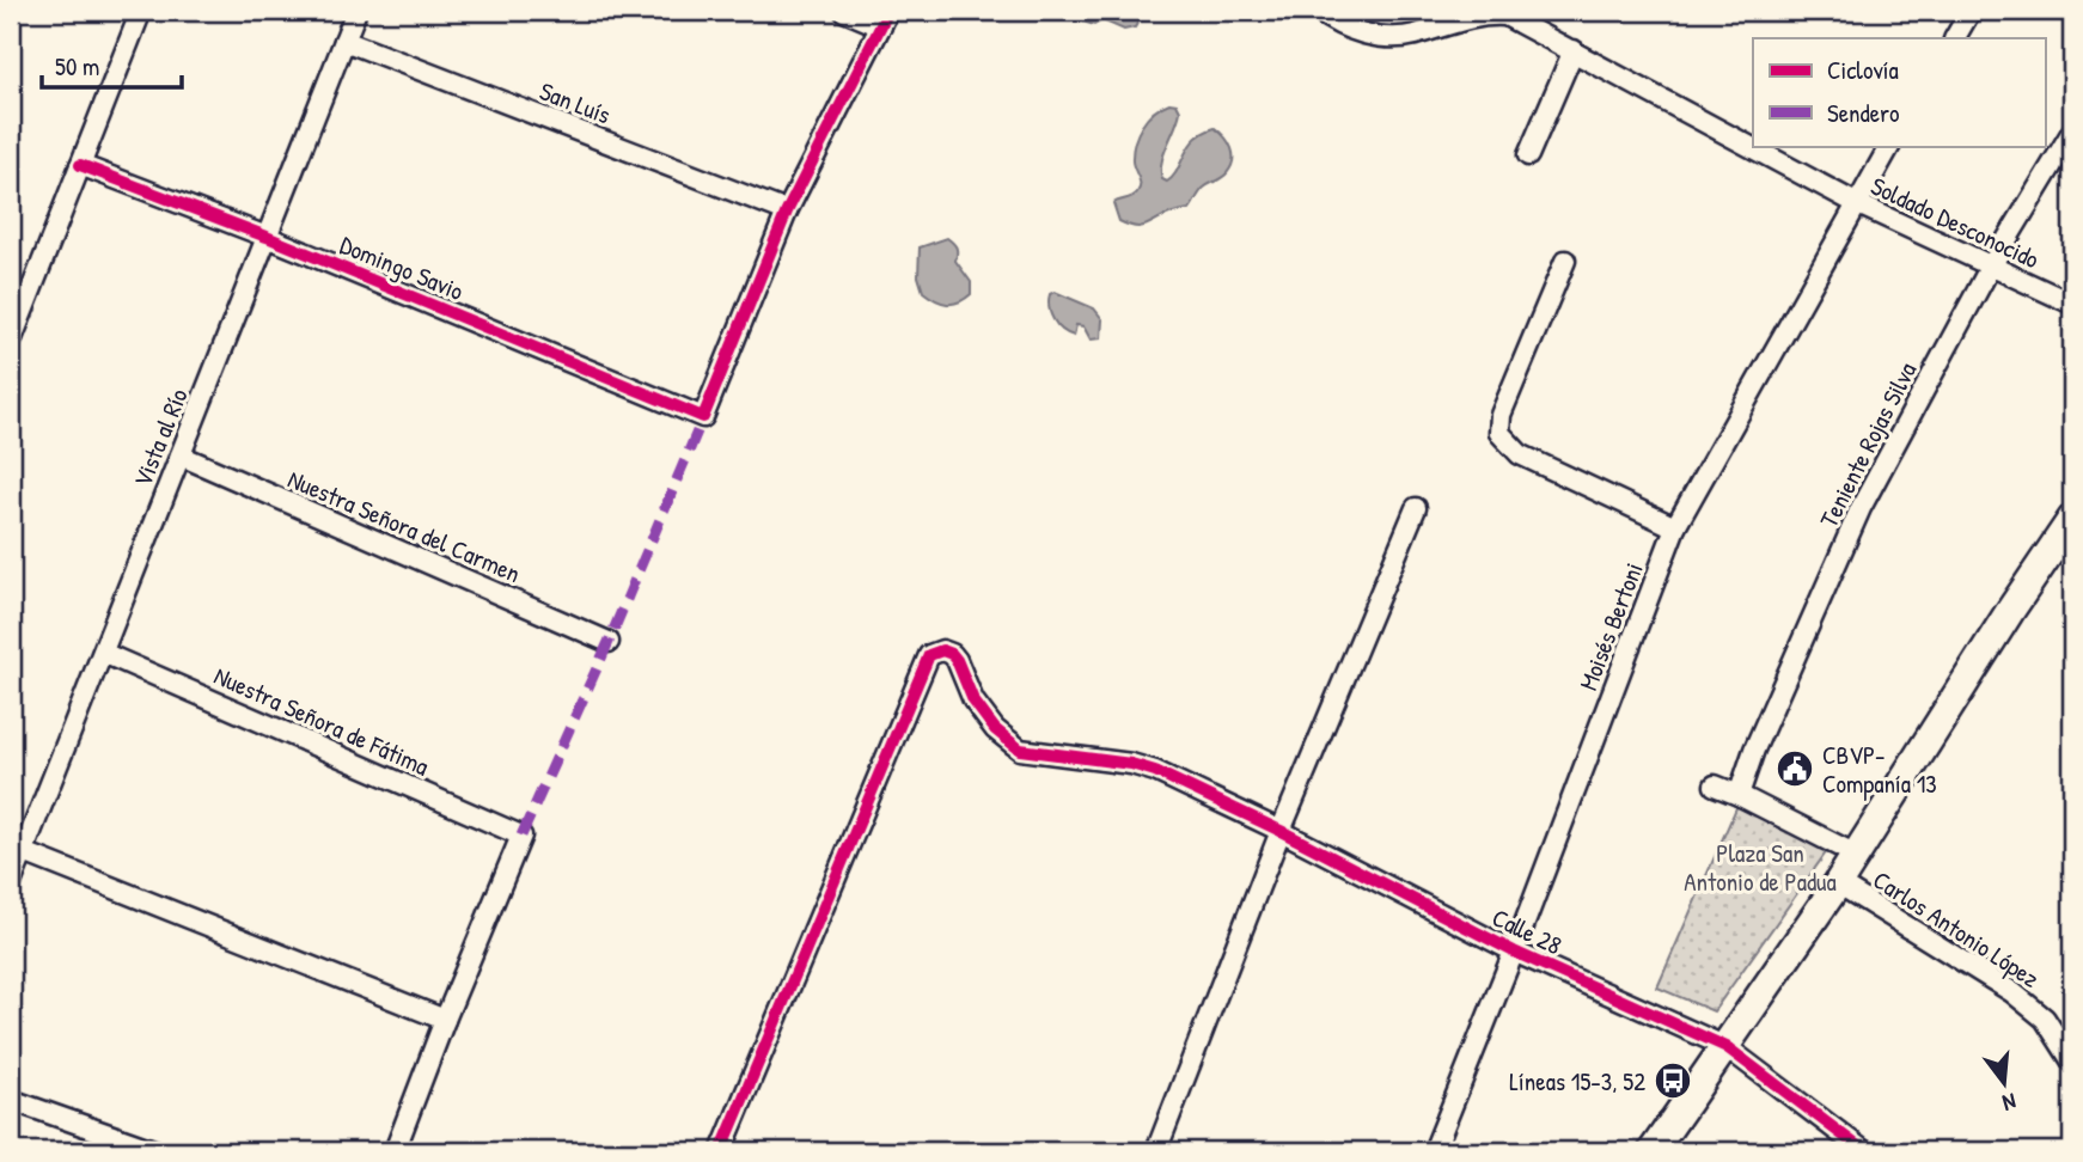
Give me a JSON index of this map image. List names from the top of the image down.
{
  "streets": {
    "street": [
      "San Luís",
      "Soldado Desconocido",
      "Domingo Savio",
      "Vista al Río",
      "Teniente Rojas Silva",
      "Nuestra Señora del Carmen",
      "Moisés Bertoni",
      "Nuestra Señora de Fátima",
      "Carlos Antonio López",
      "Calle 28"
    ]
  },
  "crossings": [
    ["San Luís", "Domingo Savio"],
    ["San Luís", "Vista al Río"],
    ["Soldado Desconocido", "Teniente Rojas Silva"],
    ["Soldado Desconocido", "Moisés Bertoni"],
    ["Domingo Savio", "Vista al Río"],
    ["Vista al Río", "Nuestra Señora del Carmen"],
    ["Vista al Río", "Nuestra Señora de Fátima"],
    ["Teniente Rojas Silva", "Carlos Antonio López"],
    ["Moisés Bertoni", "Calle 28"]
  ],
  "parks": ["Plaza San Antonio de Padua"],
  "places": {
    "public building": ["CBVP- Companía 13"],
    "bus stop": ["Líneas 15-3, 52"]
  },
  "legend": ["Ciclovía", "Sendero"],
  "scale_bar": "50 m",
  "north": "bottom"
}
